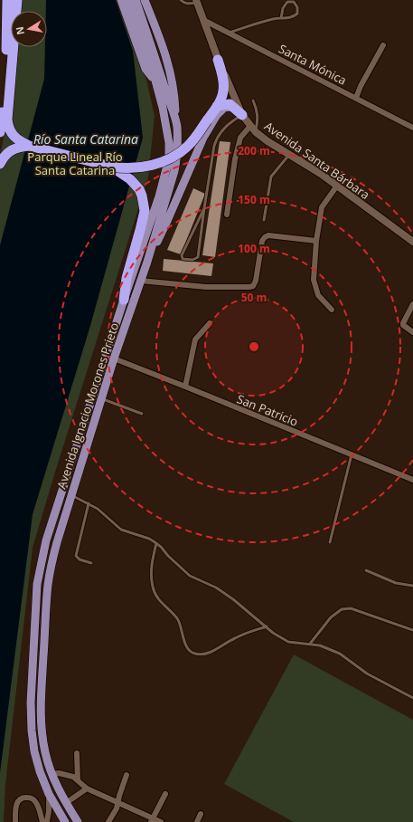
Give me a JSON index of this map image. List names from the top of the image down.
{
  "streets": {
    "main road": ["Avenida Ignacio Morones Prieto"],
    "street": ["Santa Mónica", "Avenida Santa Bárbara", "San Patricio"]
  },
  "crossings": [
    ["Santa Mónica", "Avenida Santa Bárbara"],
    ["Avenida Ignacio Morones Prieto", "San Patricio"]
  ],
  "water": ["Río Santa Catarina"],
  "parks": ["Parque Lineal Río Santa Catarina"],
  "north": "left",
  "rings": [
    "200 m",
    "150 m",
    "100 m",
    "50 m"
  ]
}
